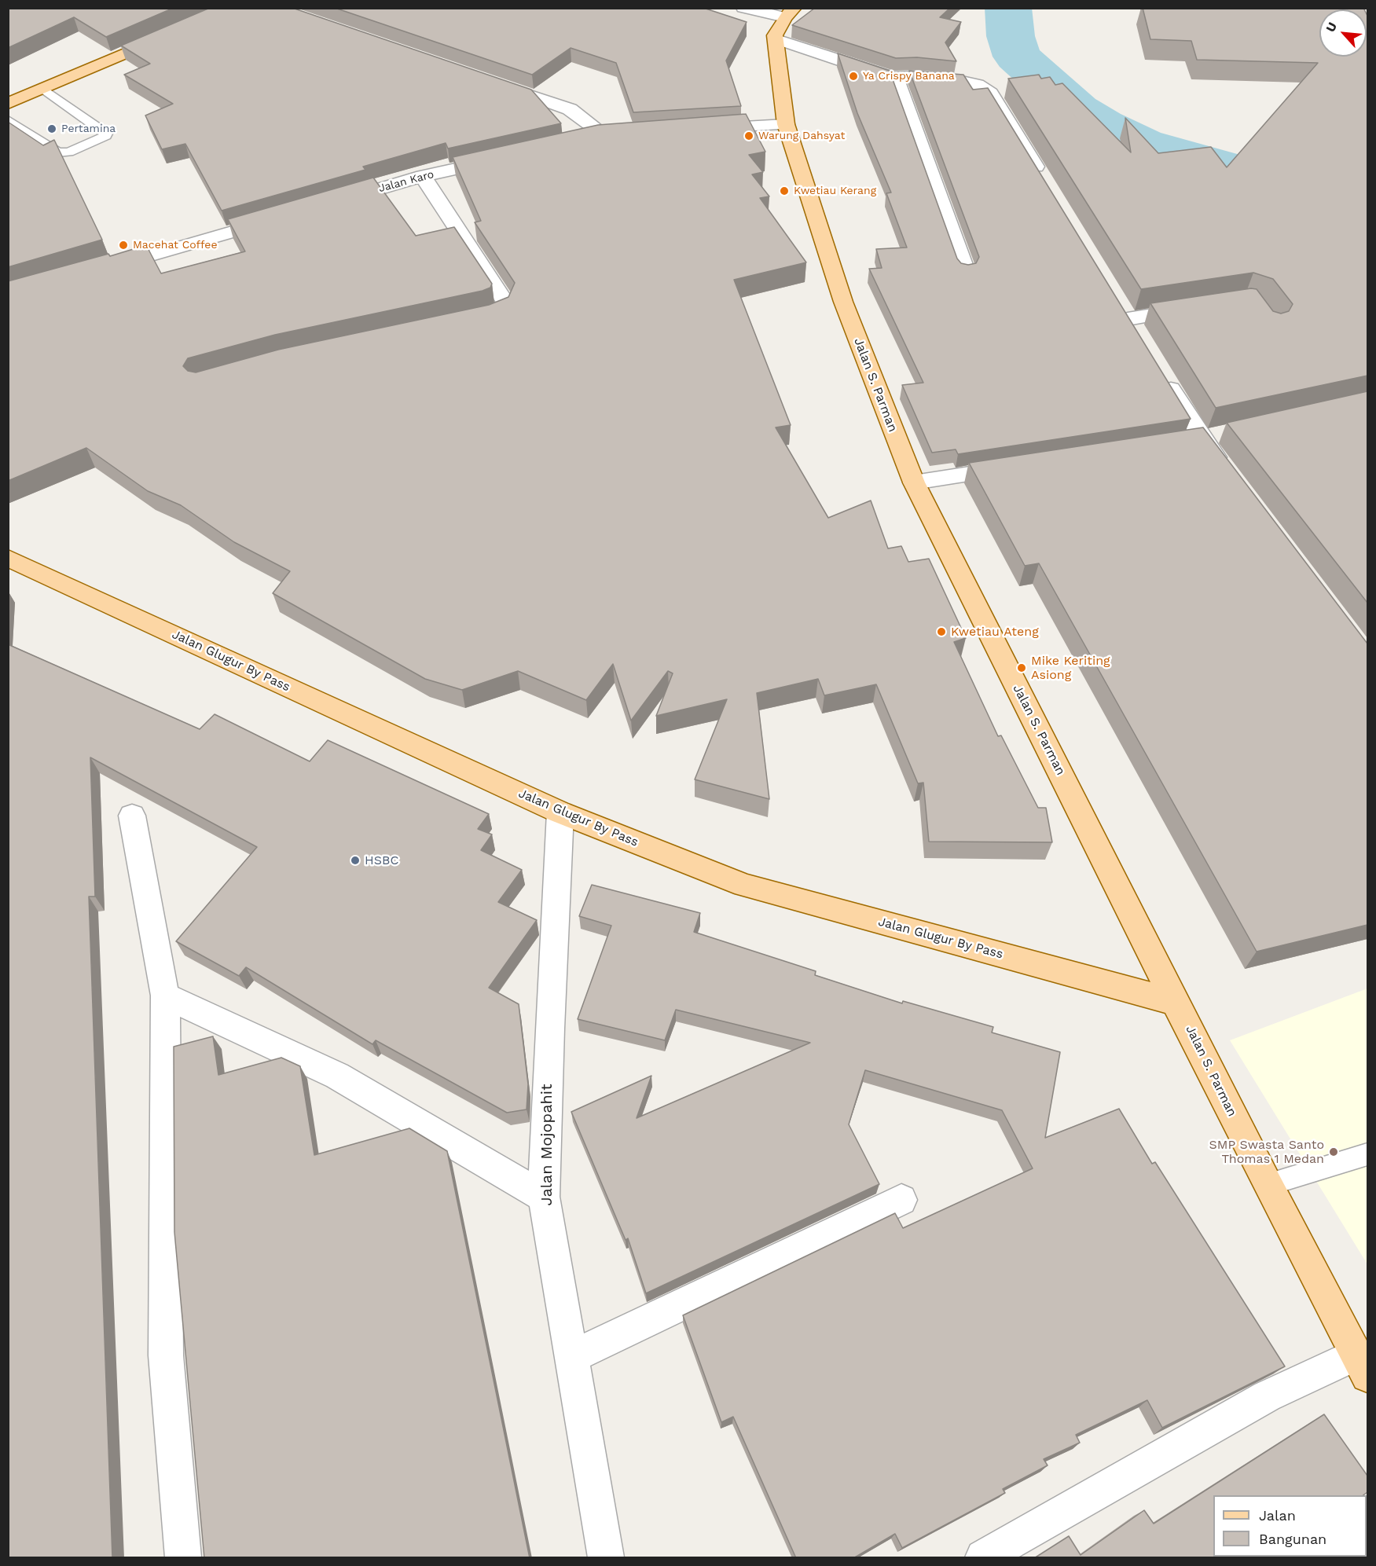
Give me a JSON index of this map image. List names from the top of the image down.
{
  "streets": {
    "main road": ["Jalan S. Parman", "Jalan Glugur By Pass"],
    "street": ["Jalan Karo", "Jalan Mojopahit"]
  },
  "crossings": [
    ["Jalan S. Parman", "Jalan Glugur By Pass"],
    ["Jalan Glugur By Pass", "Jalan Mojopahit"]
  ],
  "places": [
    "Ya Crispy Banana",
    "Pertamina",
    "Warung Dahsyat",
    "Kwetiau Kerang",
    "Macehat Coffee",
    "Kwetiau Ateng",
    "Mike Keriting Asiong",
    "HSBC",
    "SMP Swasta Santo Thomas 1 Medan"
  ],
  "legend": ["Jalan", "Bangunan"],
  "north": "top left"
}
